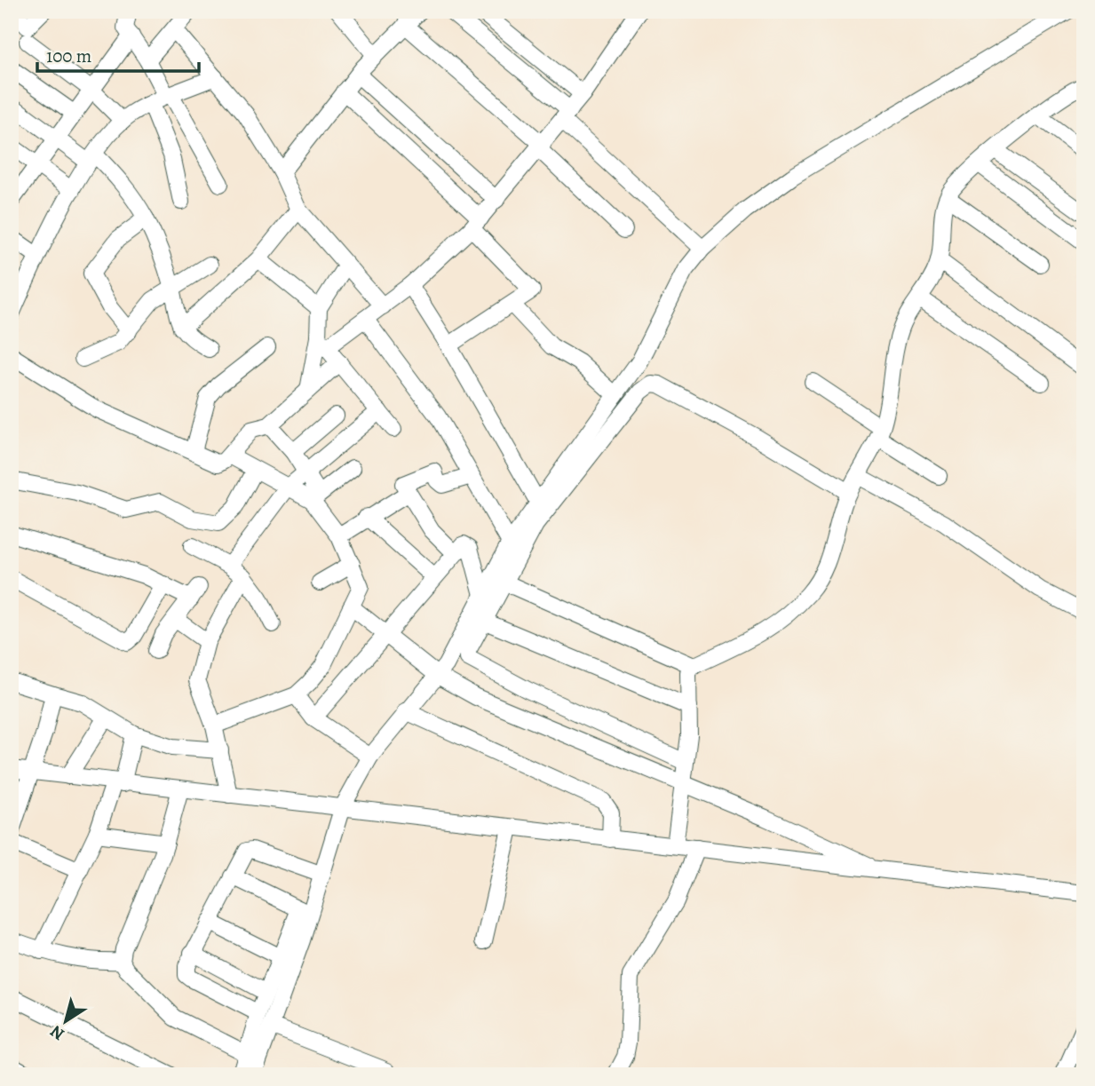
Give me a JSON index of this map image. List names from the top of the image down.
{
  "scale_bar": "100 m",
  "north": "bottom left"
}
